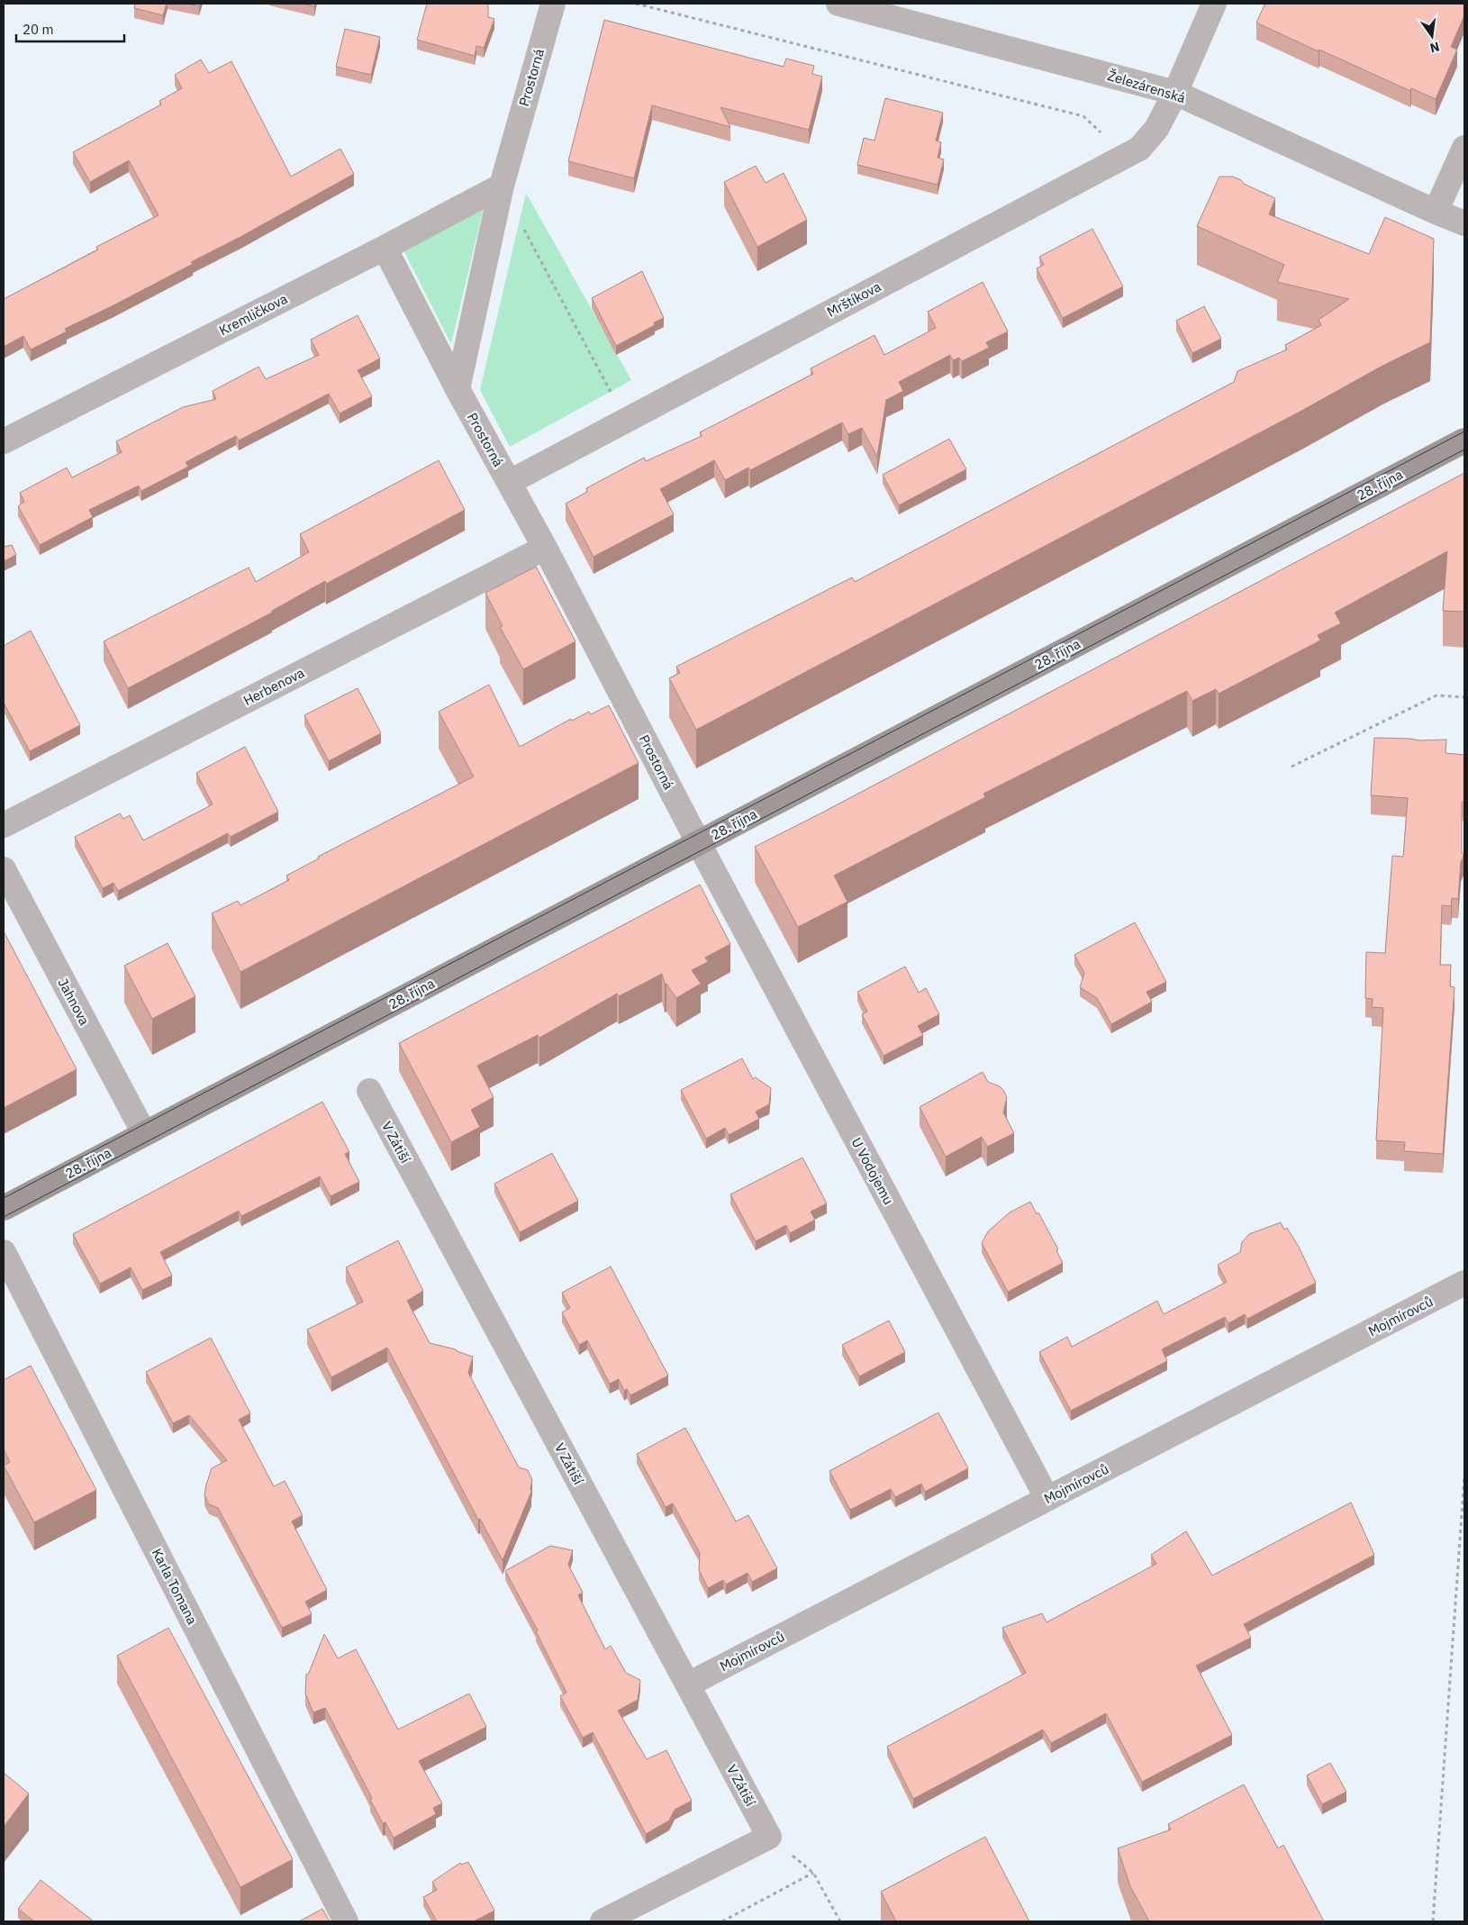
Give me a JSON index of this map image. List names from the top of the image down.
{
  "streets": {
    "main road": ["28. října"],
    "street": [
      "Prostorná",
      "Železárenská",
      "Mrštíkova",
      "Kremličkova",
      "Herbenova",
      "Jahnova",
      "V Zátiší",
      "U Vodojemu",
      "Mojmírovců",
      "Karla Tomana"
    ]
  },
  "crossings": [
    ["Prostorná", "Mrštíkova"],
    ["Prostorná", "Kremličkova"],
    ["Prostorná", "28. října"],
    ["Prostorná", "Herbenova"],
    ["Prostorná", "U Vodojemu"],
    ["Železárenská", "Mrštíkova"],
    ["28. října", "Jahnova"],
    ["28. října", "U Vodojemu"],
    ["V Zátiší", "Mojmírovců"],
    ["U Vodojemu", "Mojmírovců"]
  ],
  "scale_bar": "20 m",
  "north": "bottom"
}
